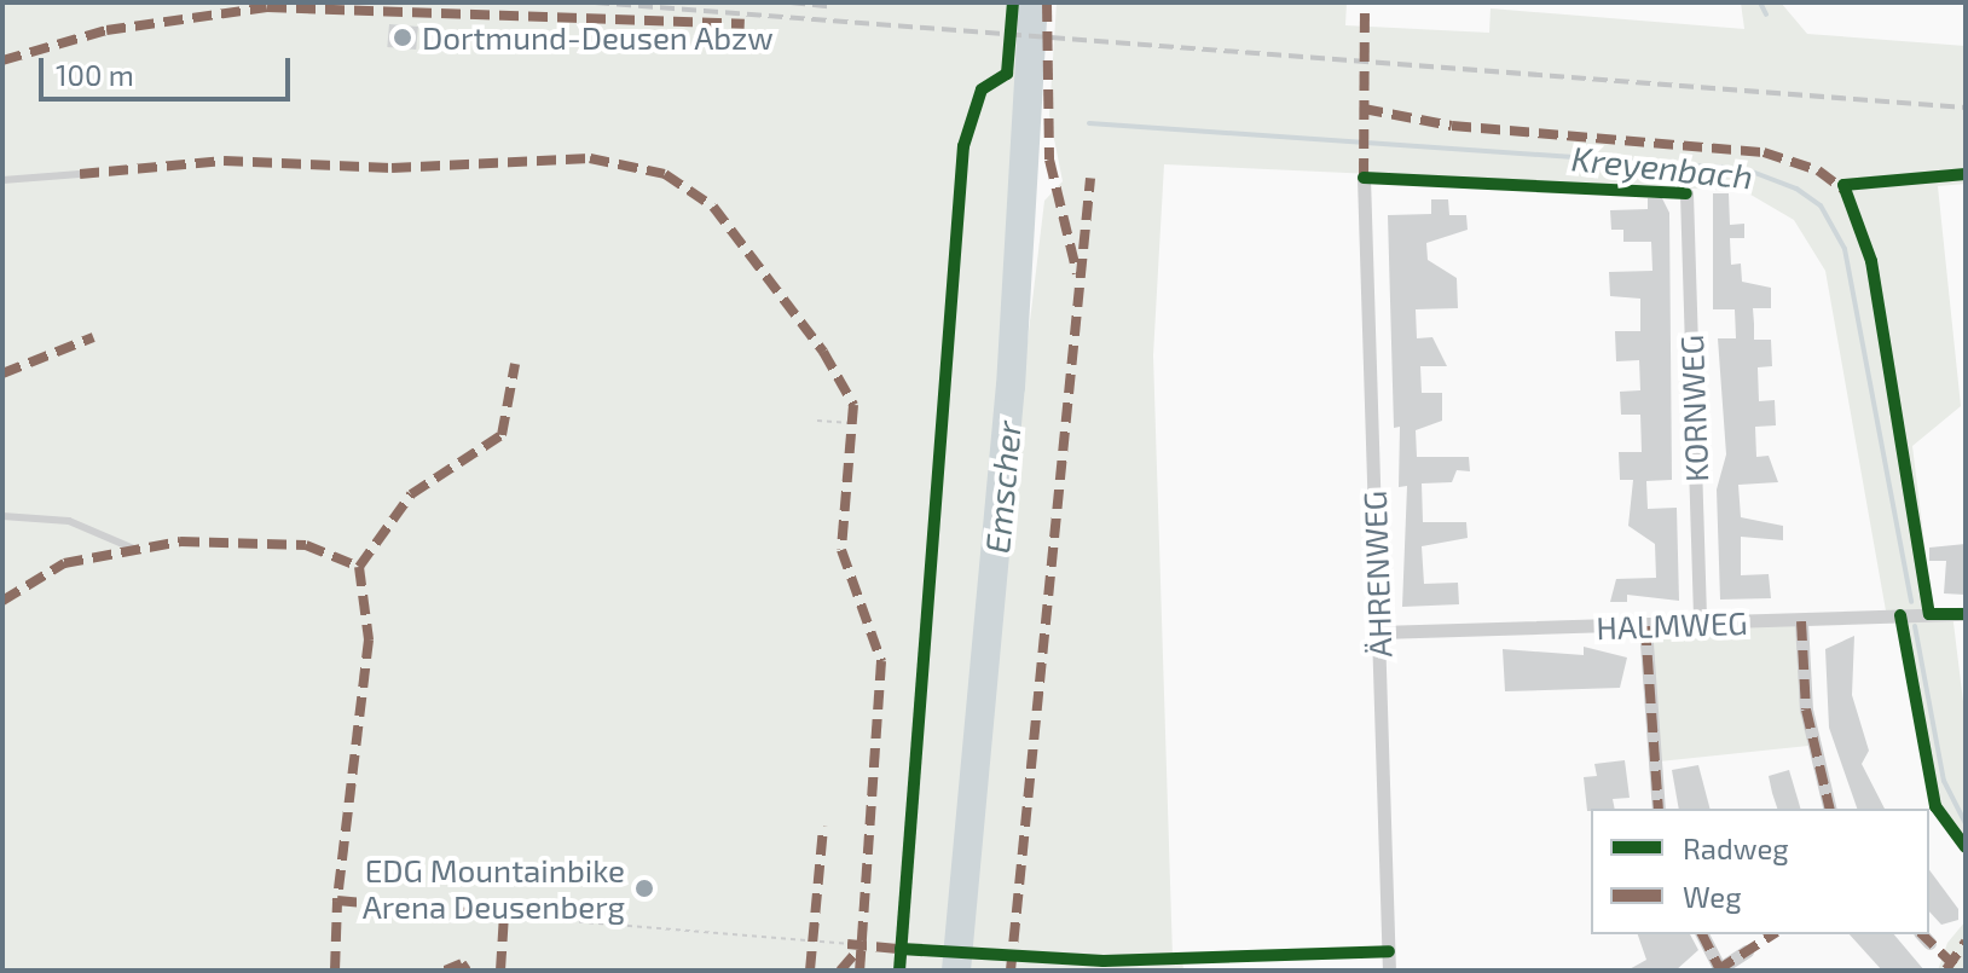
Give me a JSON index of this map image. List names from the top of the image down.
{
  "streets": {
    "street": ["KORNWEG", "ÄHRENWEG", "HALMWEG"]
  },
  "crossings": [
    ["KORNWEG", "HALMWEG"],
    ["ÄHRENWEG", "HALMWEG"]
  ],
  "water": ["Kreyenbach", "Emscher"],
  "places": ["Dortmund-Deusen Abzw", "EDG Mountainbike Arena Deusenberg"],
  "legend": ["Radweg", "Weg"],
  "scale_bar": "100 m"
}
